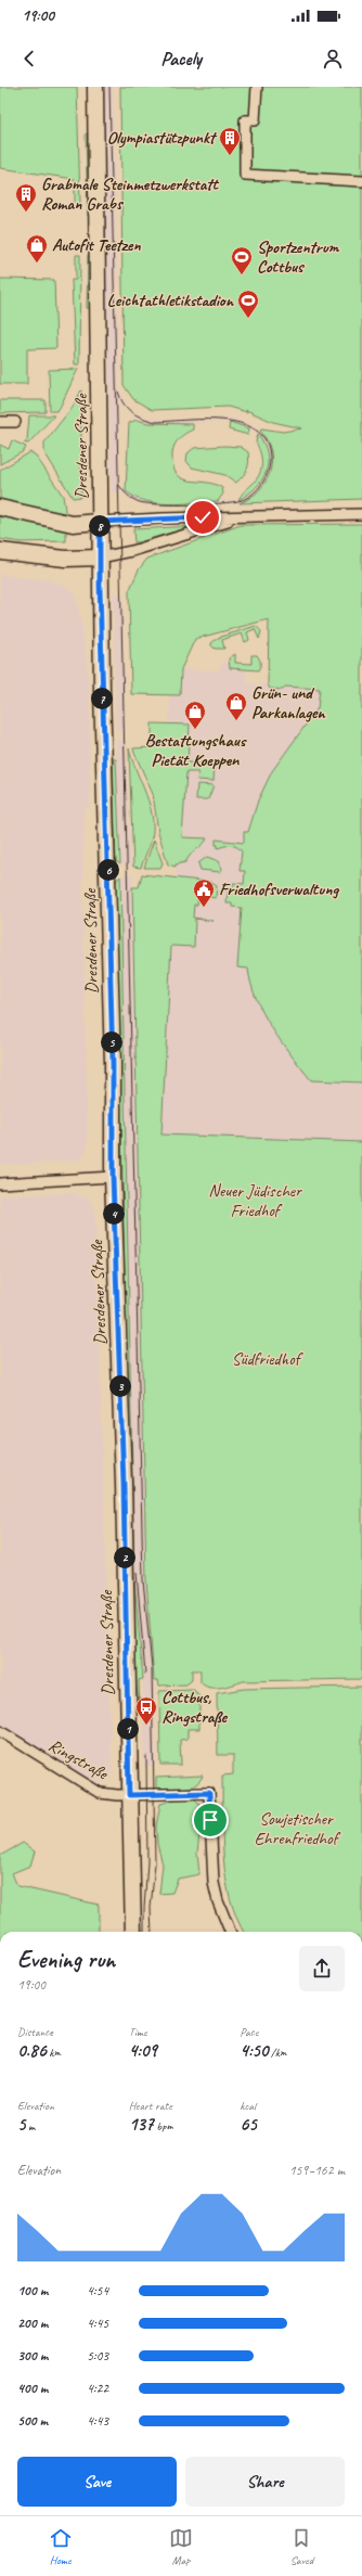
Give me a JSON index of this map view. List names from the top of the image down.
{
  "streets": {
    "main road": ["Dresdener Straße"],
    "street": ["Ringstraße"]
  },
  "crossings": [
    ["Dresdener Straße", "Ringstraße"]
  ],
  "parks": ["Neuer Jüdischer Friedhof", "Südfriedhof", "Sowjetischer Ehrenfriedhof"],
  "places": {
    "building": ["Olympiastützpunkt", "Grabmale Steinmetzwerkstatt Roman Grabs"],
    "shop": ["Autofit Teetzen", "Grün- und Parkanlagen", "Bestattungshaus Pietät Koeppen"],
    "sports": ["Sportzentrum Cottbus", "Leichtathletikstadion"],
    "public building": ["Friedhofsverwaltung"],
    "bus stop": ["Cottbus, Ringstraße"]
  },
  "page": {
    "status": "19:00",
    "header": "Pacely",
    "pins": [
      "8",
      "7",
      "6",
      "5",
      "4",
      "3",
      "2",
      "1"
    ],
    "heading": ["Evening run", "19:00"],
    "stats": [
      ["Distance", "0.86 km"],
      ["Time", "4:09"],
      ["Pace", "4:50 /km"],
      ["Elevation", "5 m"],
      ["Heart rate", "137 bpm"],
      ["kcal", "65"]
    ],
    "chart": ["Elevation", "159–162 m"],
    "list": [
      {
        "name": "100 m",
        "note": "4:54"
      },
      {
        "name": "200 m",
        "note": "4:45"
      },
      {
        "name": "300 m",
        "note": "5:03"
      },
      {
        "name": "400 m",
        "note": "4:22"
      },
      {
        "name": "500 m",
        "note": "4:43"
      }
    ],
    "buttons": ["Save", "Share"],
    "tabs": ["Home", "Map", "Saved"]
  }
}
